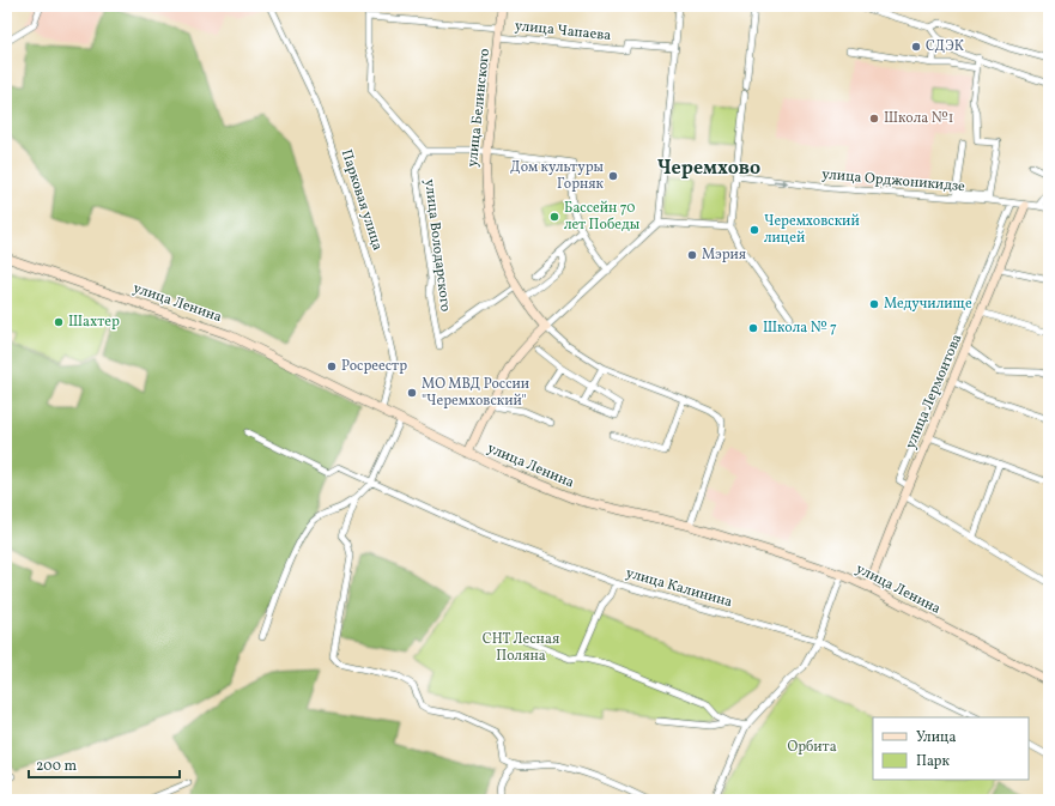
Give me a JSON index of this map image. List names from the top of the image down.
{
  "streets": {
    "main road": ["улица Белинского", "улица Ленина", "улица Лермонтова"],
    "street": [
      "улица Чапаева",
      "улица Орджоникидзе",
      "Парковая улица",
      "улица Володарского",
      "улица Калинина"
    ]
  },
  "crossings": [
    ["улица Чапаева", "улица Белинского"],
    ["улица Чапаева", "улица Володарского"],
    ["улица Белинского", "улица Ленина"],
    ["улица Орджоникидзе", "улица Лермонтова"],
    ["Парковая улица", "улица Ленина"],
    ["улица Ленина", "улица Лермонтова"]
  ],
  "one_way": ["улица Орджоникидзе"],
  "districts": ["Черемхово"],
  "parks": ["СНТ Лесная Поляна", "Орбита"],
  "places": [
    "СДЭК",
    "Школа №1",
    "Дом культуры Горняк",
    "Бассейн 70 лет Победы",
    "Черемховский лицей",
    "Мэрия",
    "Медучилище",
    "Шахтер",
    "Школа № 7",
    "Росреестр",
    "МО МВД России \"Черемховский\""
  ],
  "legend": ["Улица", "Парк"],
  "scale_bar": "200 m"
}
